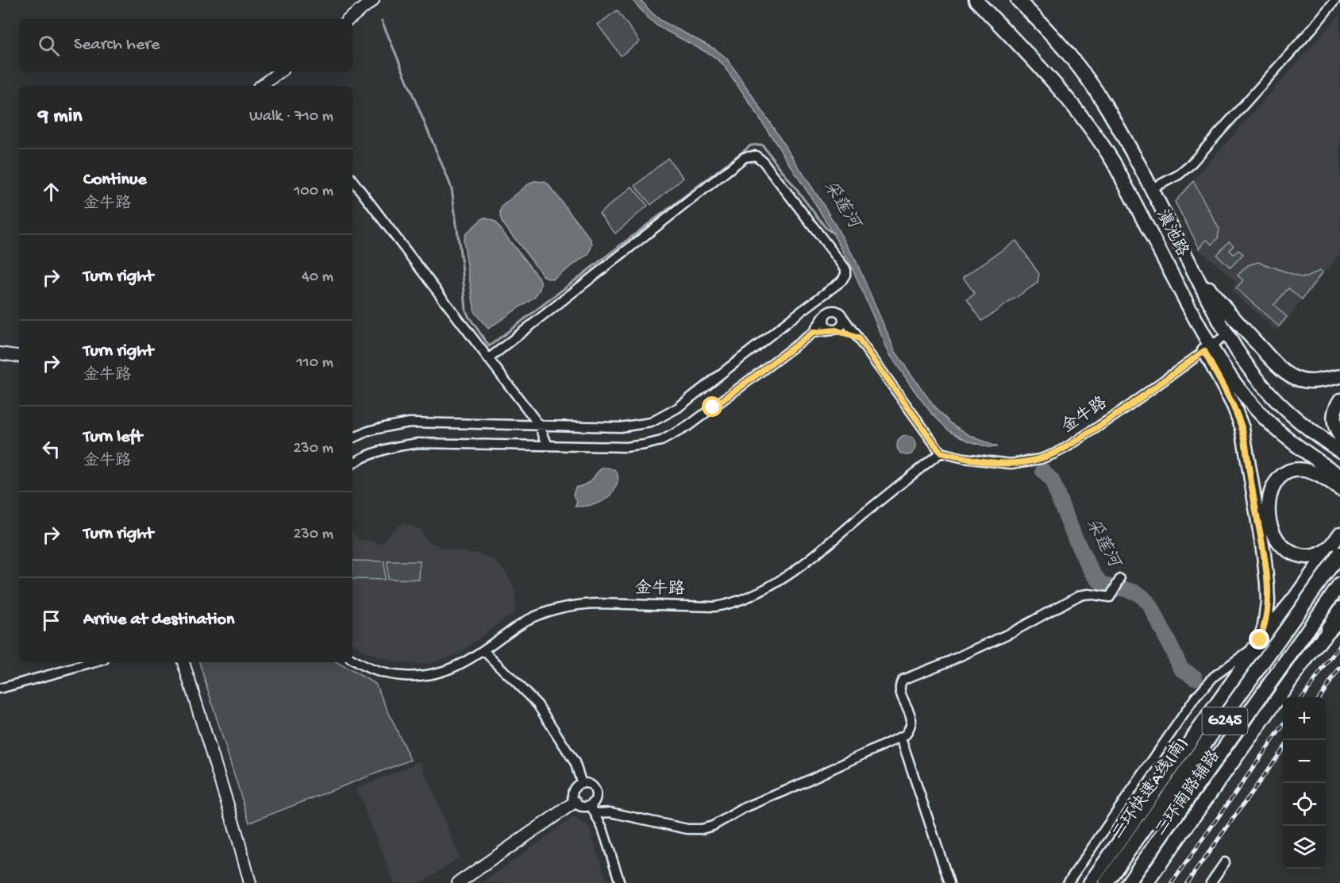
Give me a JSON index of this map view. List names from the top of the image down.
{
  "streets": {
    "main road": ["滇池路", "G245", "二环快速A线(南)"],
    "street": ["金牛路", "二环南路辅路"]
  },
  "crossings": [
    ["滇池路", "金牛路"],
    ["G245", "二环快速A线(南)"]
  ],
  "water": ["采莲河"],
  "page": {
    "search": "Search here",
    "heading": ["9 min", "Walk · 710 m"],
    "list": [
      ["Continue", "金牛路", "100 m"],
      ["Turn right", "40 m"],
      ["Turn right", "金牛路", "110 m"],
      ["Turn left", "金牛路", "230 m"],
      ["Turn right", "230 m"],
      "Arrive at destination"
    ],
    "map_buttons": ["+", "−"]
  }
}
